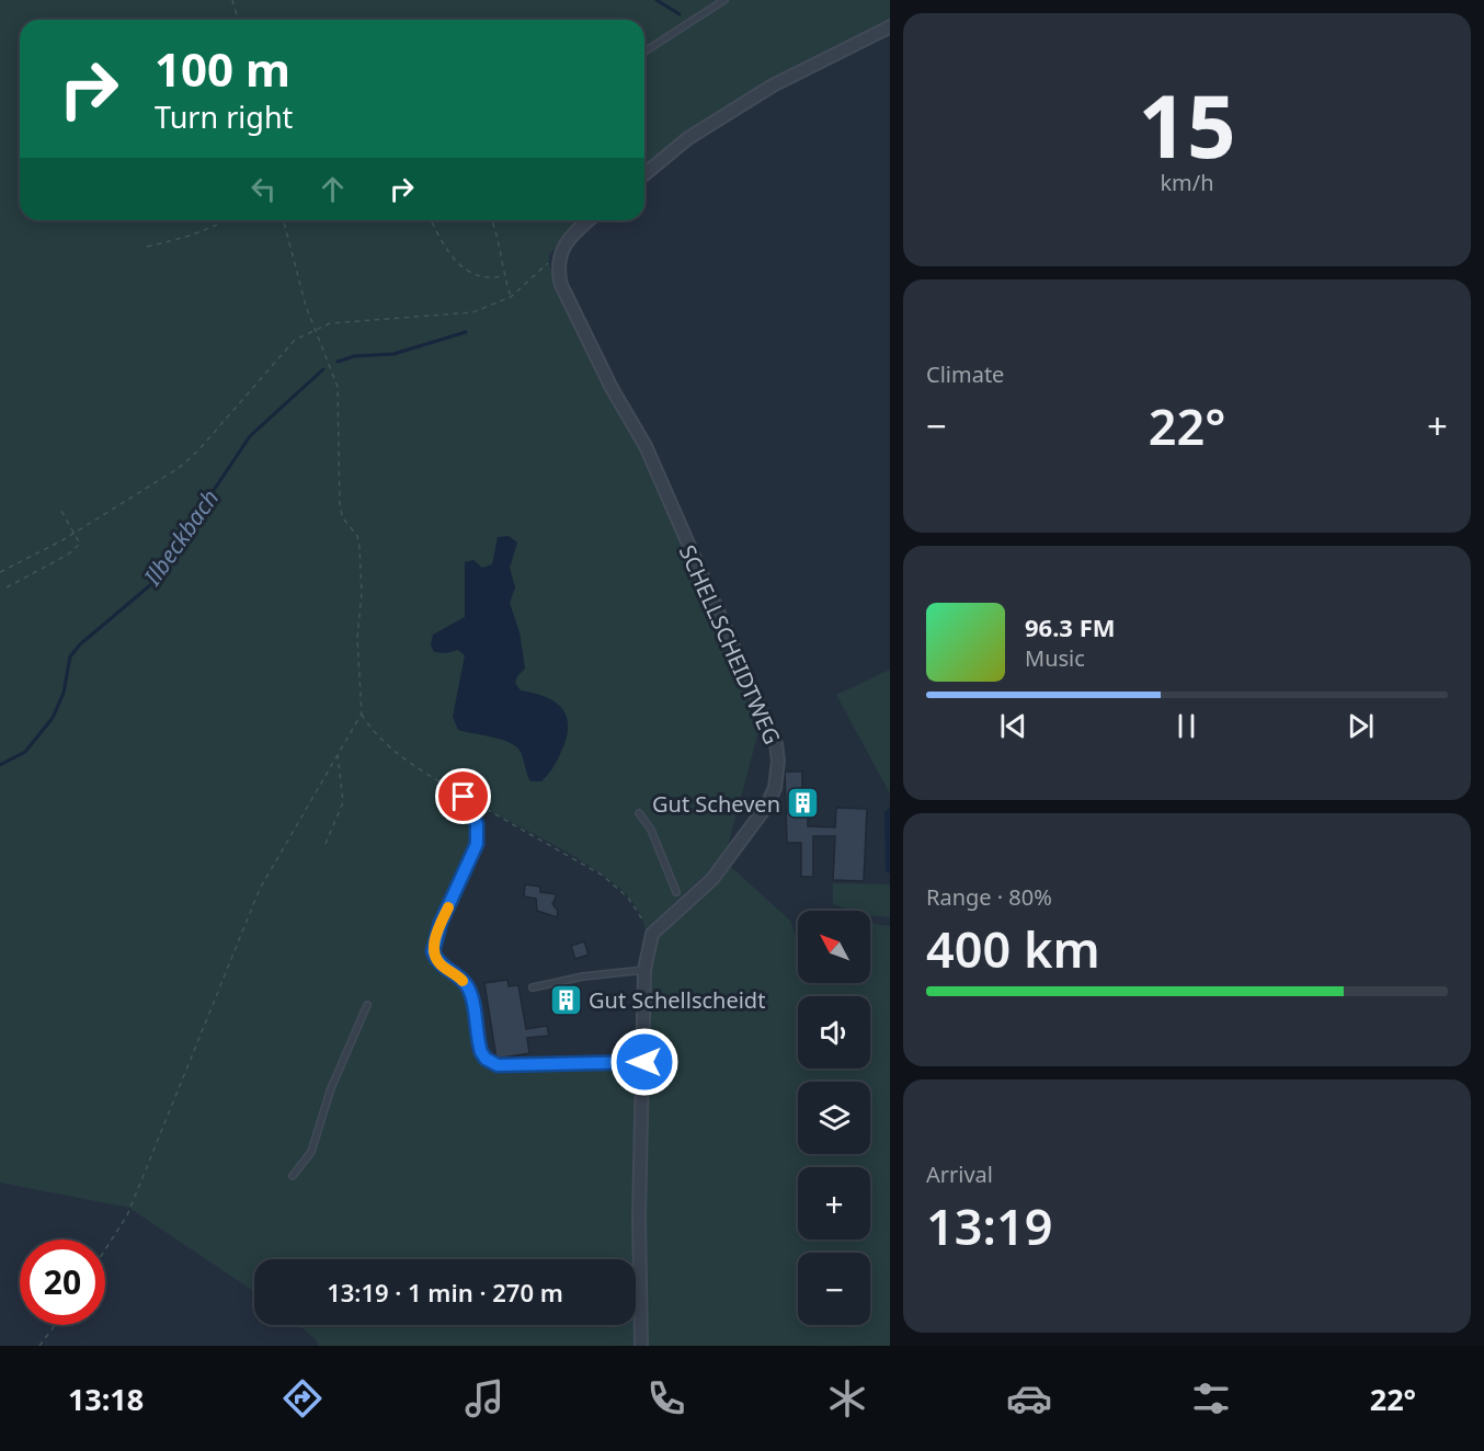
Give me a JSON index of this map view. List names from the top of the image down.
{
  "streets": {
    "street": ["SCHELLSCHEIDTWEG"]
  },
  "water": ["Ilbeckbach"],
  "places": {
    "building": ["Gut Scheven", "Gut Schellscheidt"]
  },
  "north": "top left",
  "page": {
    "tile": [
      ["15", "km/h"],
      "Climate",
      ["Range · 80%", "400 km"],
      ["Arrival", "13:19"]
    ],
    "turn": ["100 m", "Turn right"],
    "heat": ["−", "22°", "+"],
    "song": ["96.3 FM", "Music"],
    "map_buttons": ["+", "−"],
    "limit": "20",
    "trip": "13:19 · 1 min · 270 m",
    "tabs": ["13:18", "22°"]
  }
}
